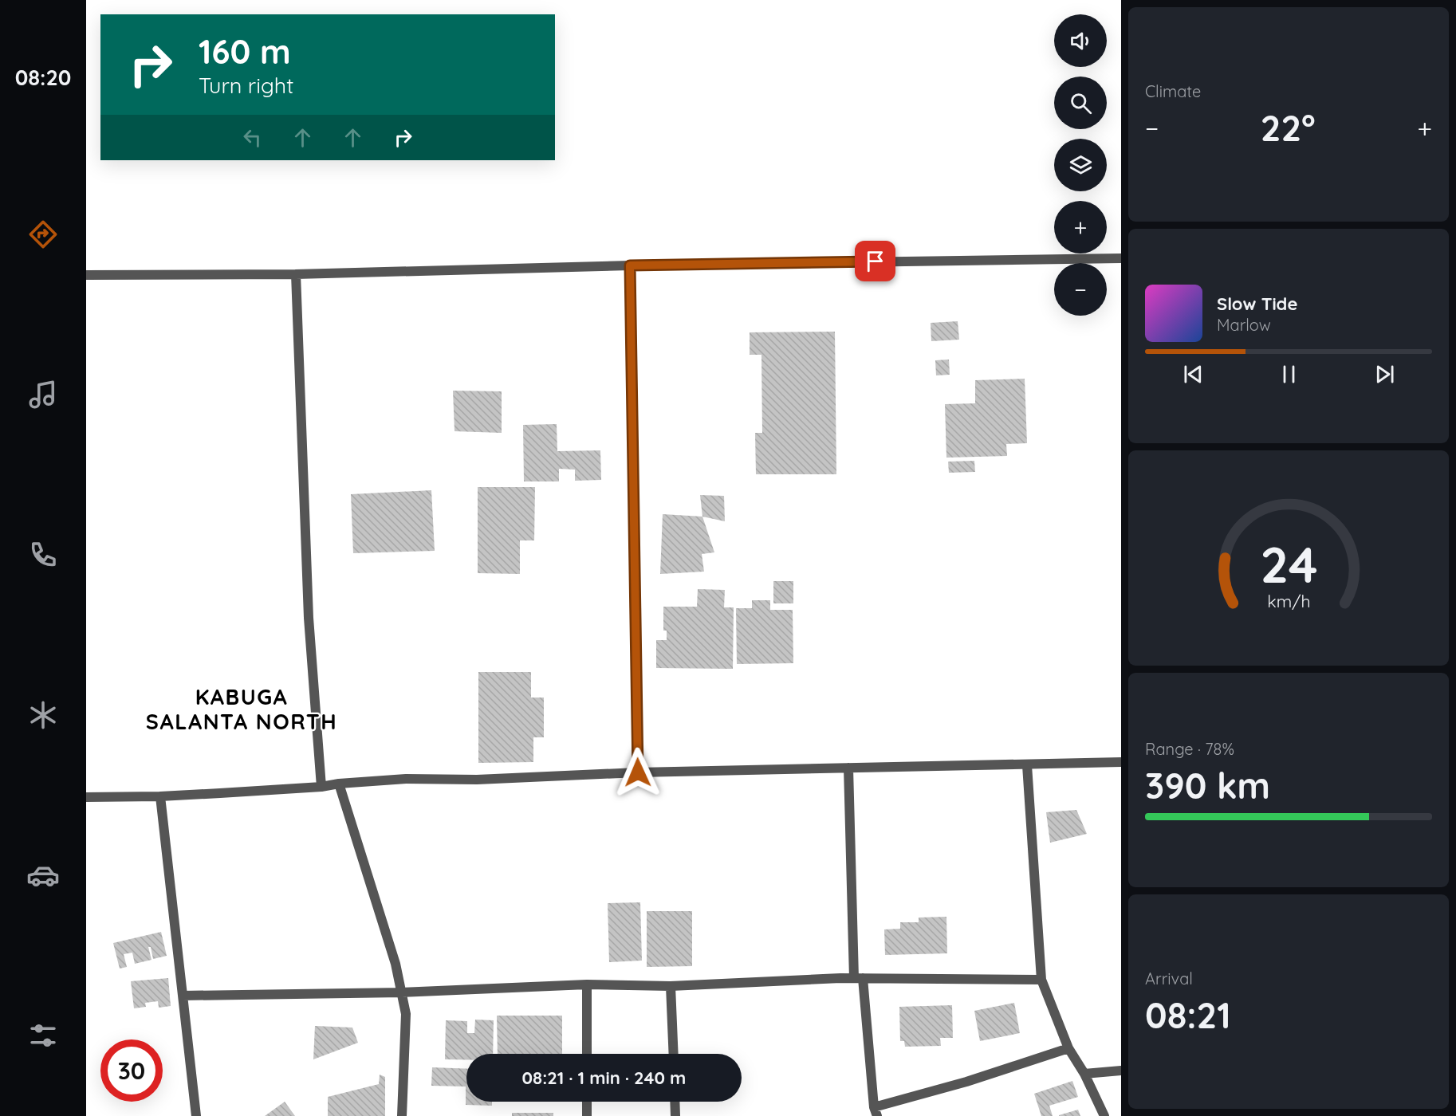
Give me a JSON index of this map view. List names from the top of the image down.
{
  "districts": ["KABUGA SALANTA NORTH"],
  "page": {
    "tabs": "08:20",
    "tile": [
      "Climate",
      ["Range · 78%", "390 km"],
      ["Arrival", "08:21"]
    ],
    "map_buttons": ["+", "−"],
    "turn": ["160 m", "Turn right"],
    "heat": ["−", "22°", "+"],
    "song": ["Slow Tide", "Marlow"],
    "limit": "30",
    "trip": "08:21 · 1 min · 240 m",
    "gauge": ["24", "km/h"]
  }
}
